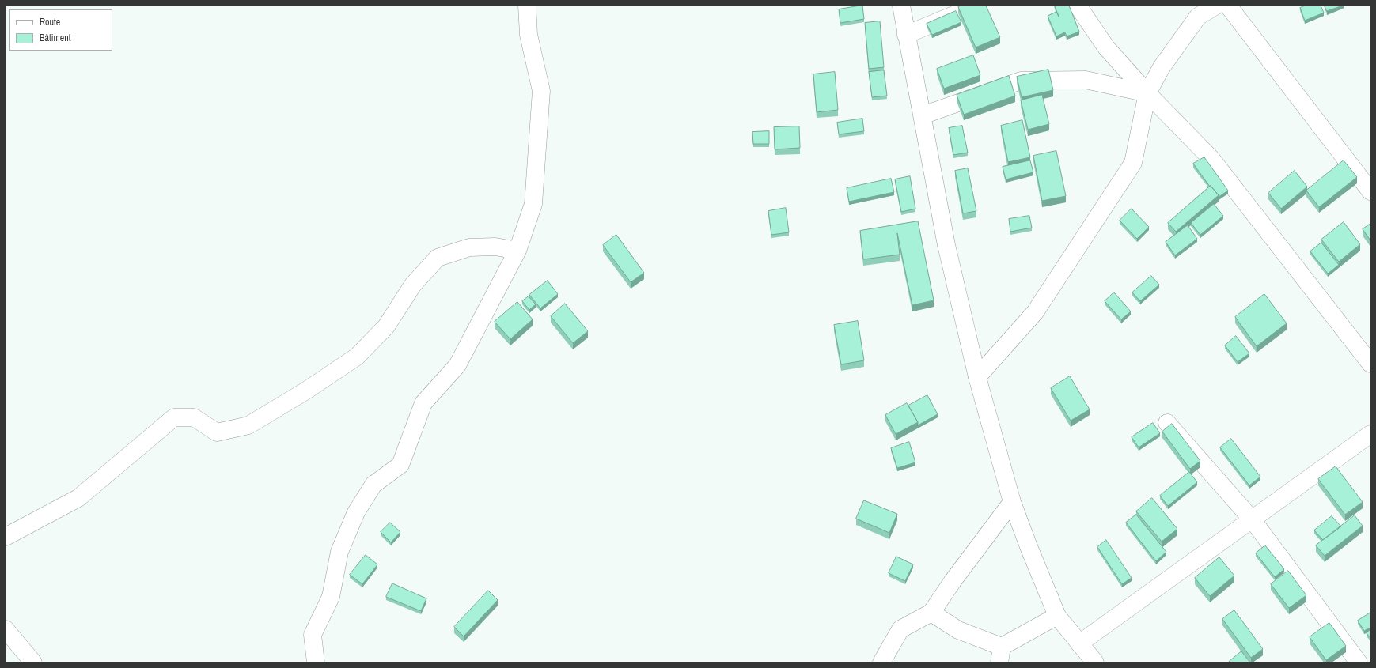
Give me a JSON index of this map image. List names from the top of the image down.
{
  "legend": ["Route", "Bâtiment"]
}
